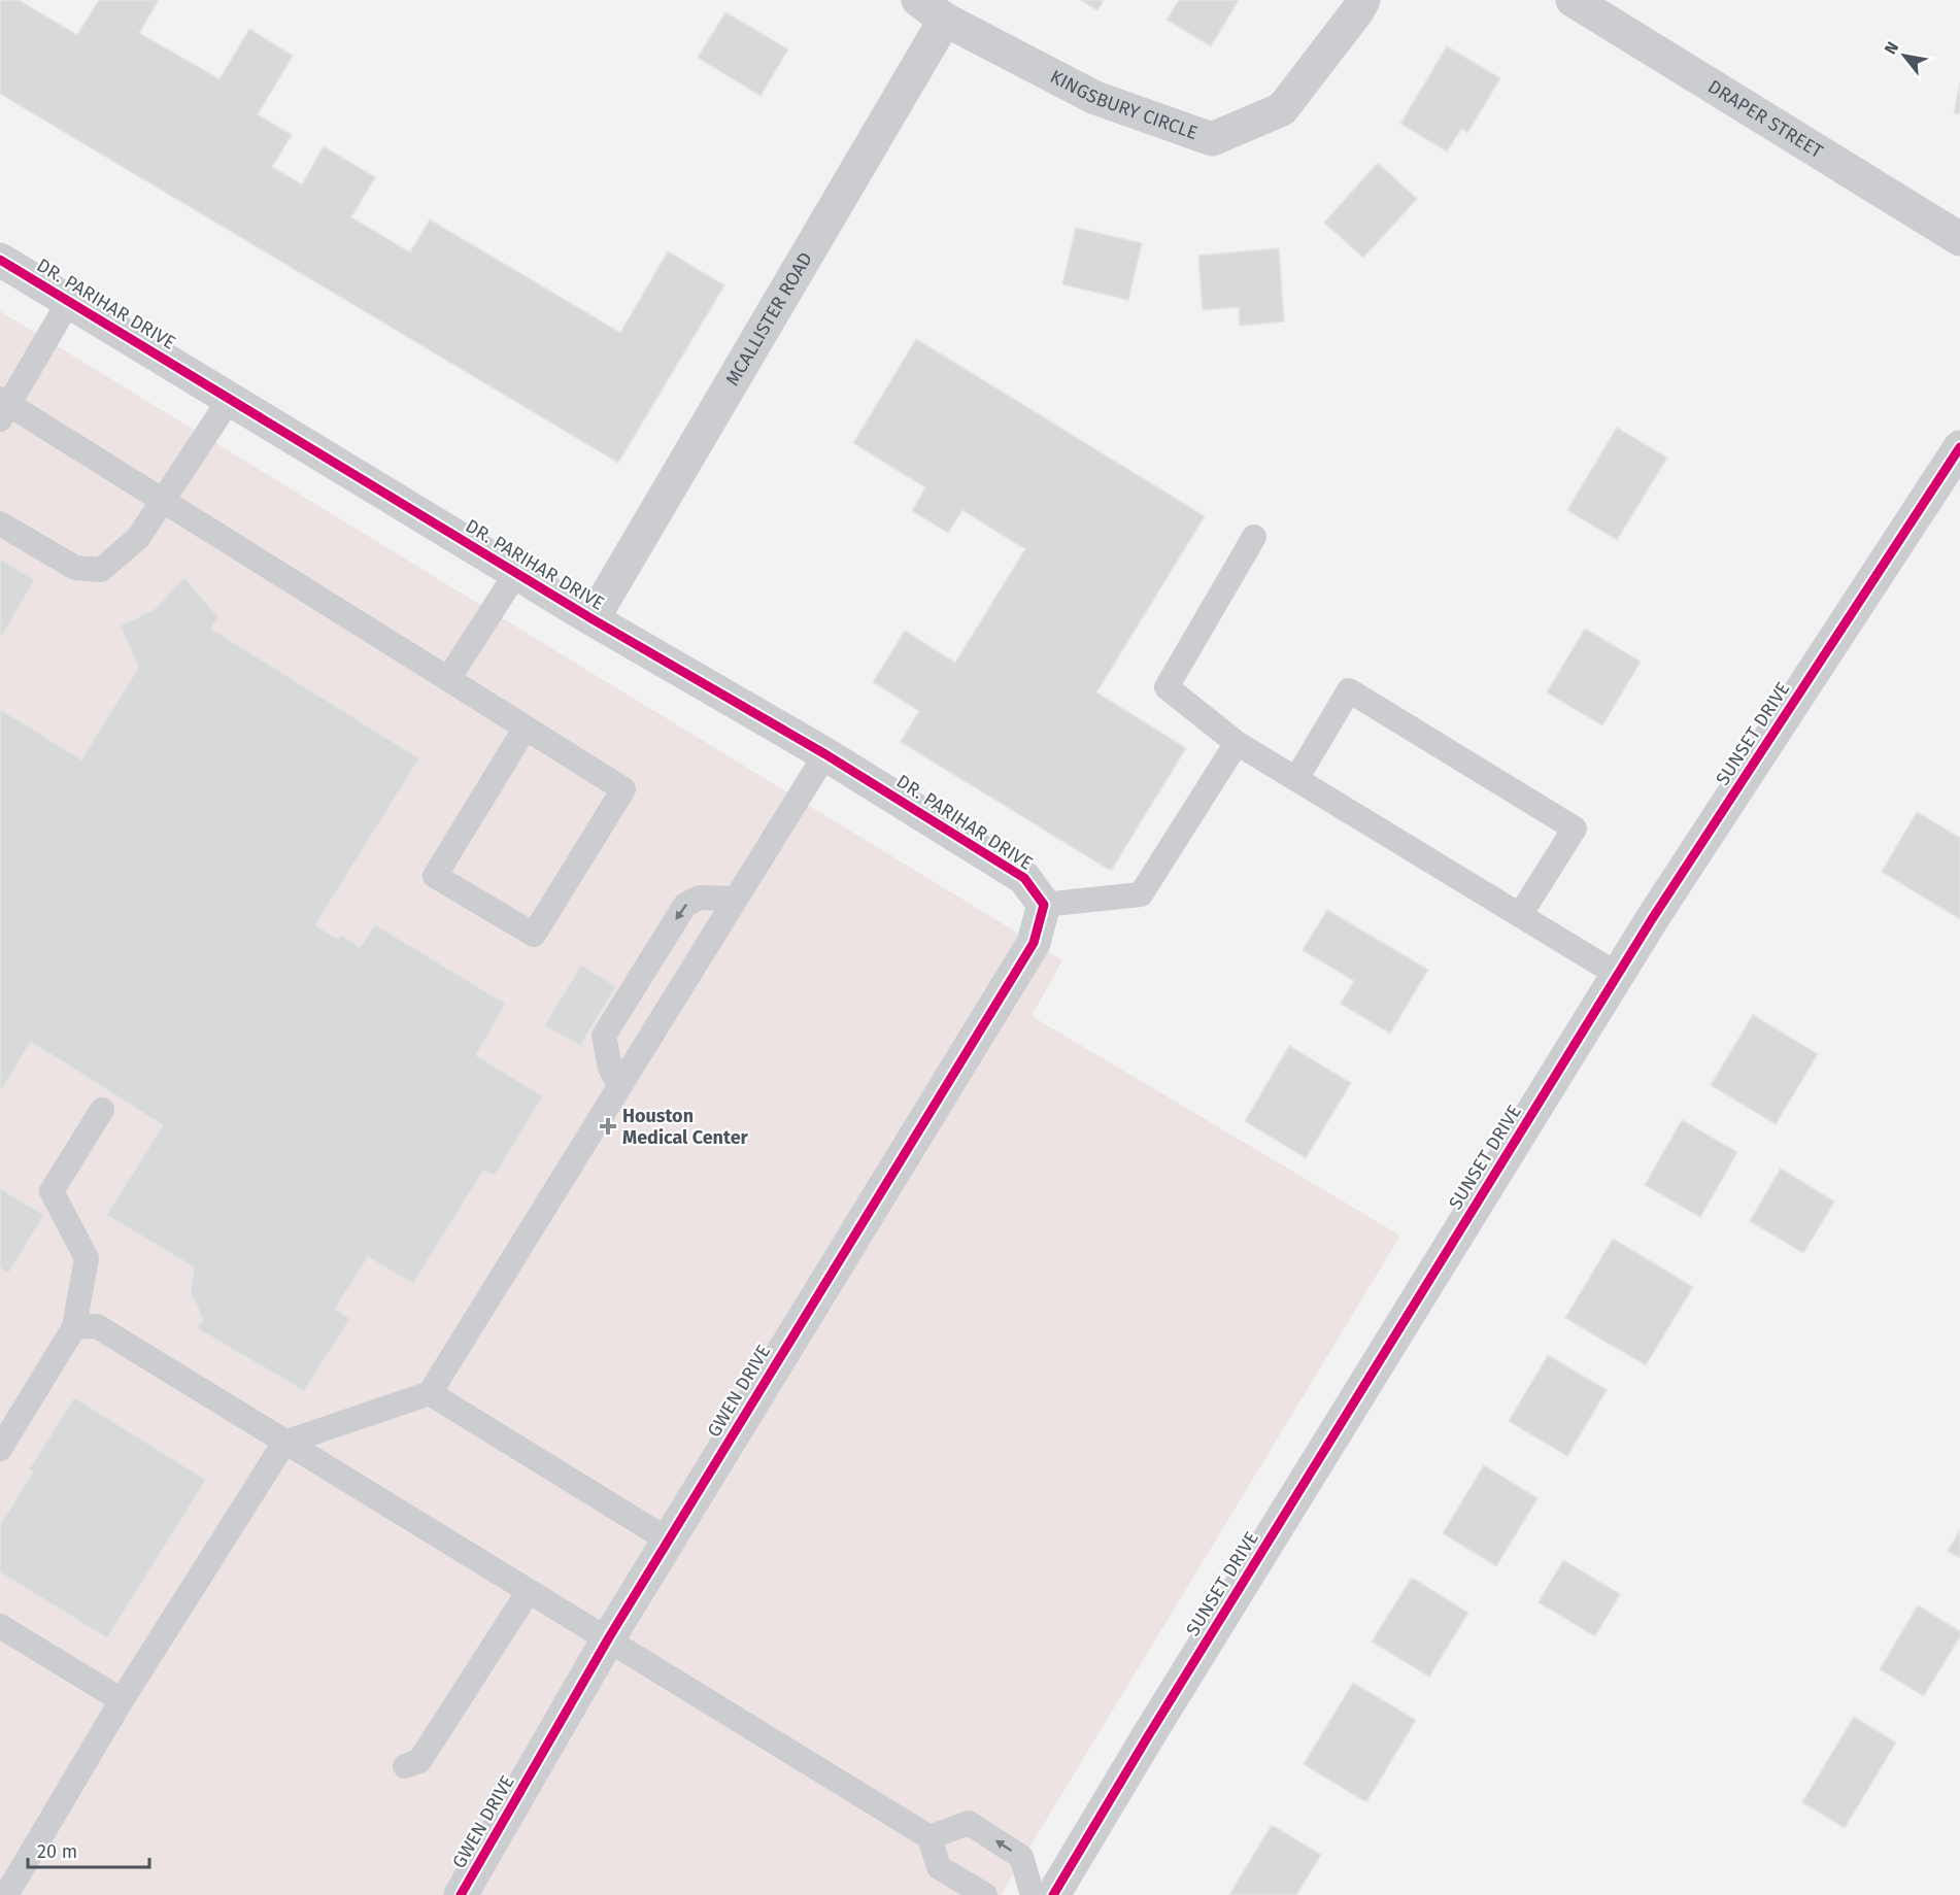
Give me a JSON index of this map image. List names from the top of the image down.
{
  "streets": {
    "street": [
      "KINGSBURY CIRCLE",
      "DRAPER STREET",
      "DR. PARIHAR DRIVE",
      "MCALLISTER ROAD",
      "SUNSET DRIVE",
      "GWEN DRIVE"
    ]
  },
  "crossings": [
    ["KINGSBURY CIRCLE", "MCALLISTER ROAD"],
    ["DR. PARIHAR DRIVE", "MCALLISTER ROAD"],
    ["DR. PARIHAR DRIVE", "GWEN DRIVE"]
  ],
  "places": {
    "health": ["Houston Medical Center"]
  },
  "scale_bar": "20 m",
  "north": "top left"
}
